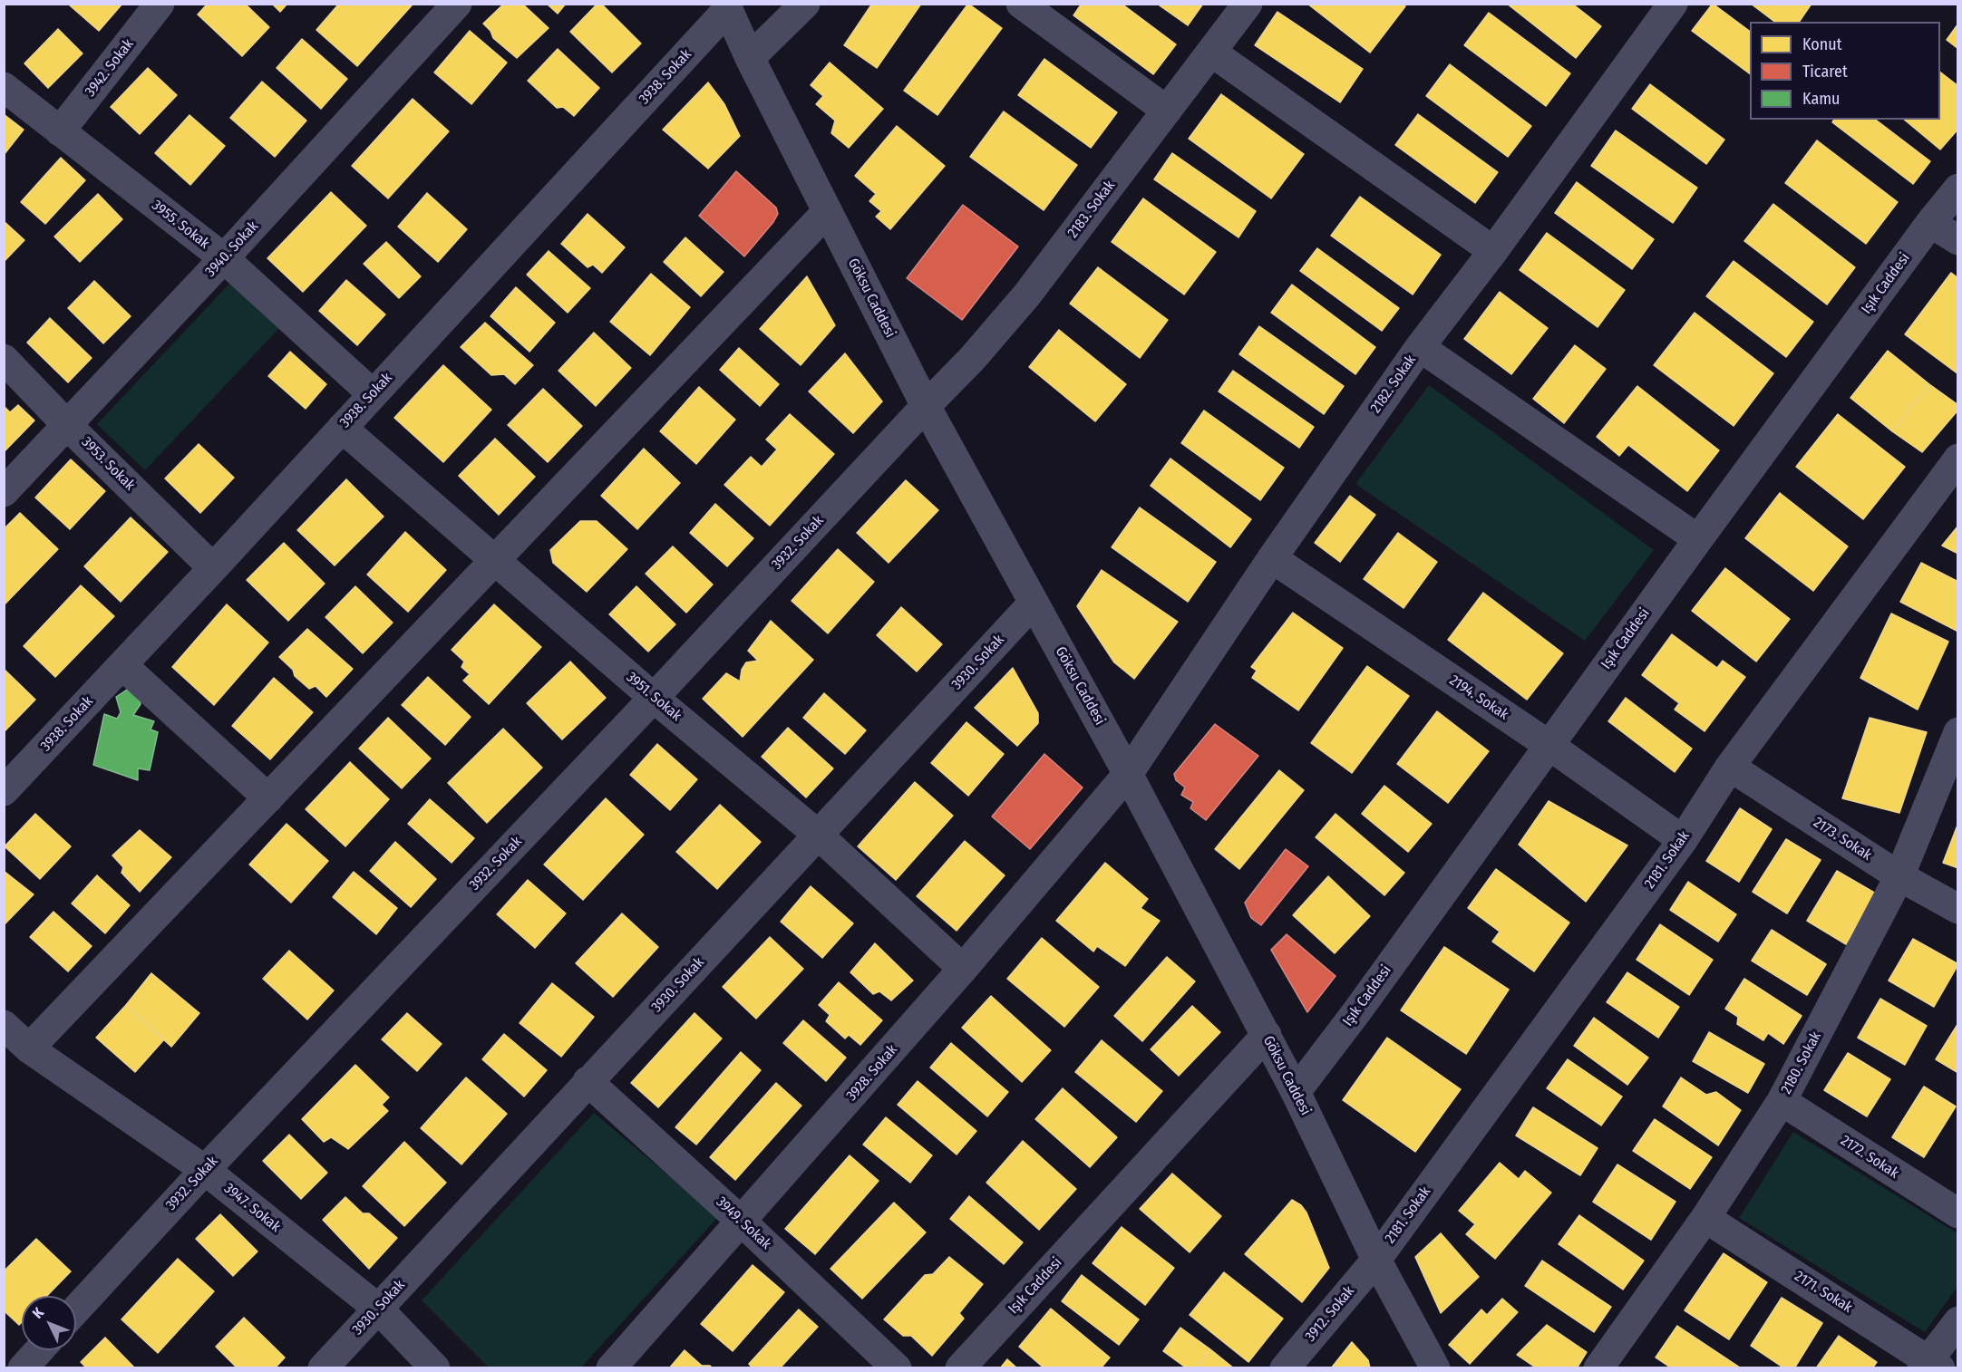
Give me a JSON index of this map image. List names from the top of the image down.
{
  "streets": {
    "street": [
      "3942. Sokak",
      "3938. Sokak",
      "2183. Sokak",
      "3955. Sokak",
      "3940. Sokak",
      "Işık Caddesi",
      "Göksu Caddesi",
      "2182. Sokak",
      "3953. Sokak",
      "3932. Sokak",
      "3930. Sokak",
      "3951. Sokak",
      "2194. Sokak",
      "2173. Sokak",
      "2181. Sokak",
      "2180. Sokak",
      "3928. Sokak",
      "2172. Sokak",
      "3947. Sokak",
      "3949. Sokak",
      "2171. Sokak",
      "3912. Sokak"
    ]
  },
  "crossings": [
    ["3942. Sokak", "3955. Sokak"],
    ["3938. Sokak", "3955. Sokak"],
    ["3938. Sokak", "Göksu Caddesi"],
    ["3938. Sokak", "3953. Sokak"],
    ["3938. Sokak", "3951. Sokak"],
    ["2183. Sokak", "Göksu Caddesi"],
    ["2183. Sokak", "3932. Sokak"],
    ["3955. Sokak", "3940. Sokak"],
    ["3940. Sokak", "3953. Sokak"],
    ["Işık Caddesi", "Göksu Caddesi"],
    ["Işık Caddesi", "2194. Sokak"],
    ["Göksu Caddesi", "2182. Sokak"],
    ["Göksu Caddesi", "3932. Sokak"],
    ["Göksu Caddesi", "3930. Sokak"],
    ["Göksu Caddesi", "2181. Sokak"],
    ["Göksu Caddesi", "3928. Sokak"],
    ["Göksu Caddesi", "3912. Sokak"],
    ["2182. Sokak", "2194. Sokak"],
    ["2182. Sokak", "3928. Sokak"],
    ["3932. Sokak", "3951. Sokak"],
    ["3932. Sokak", "3947. Sokak"],
    ["3930. Sokak", "3951. Sokak"],
    ["3930. Sokak", "3947. Sokak"],
    ["3930. Sokak", "3949. Sokak"],
    ["3951. Sokak", "3928. Sokak"],
    ["2194. Sokak", "2181. Sokak"],
    ["2173. Sokak", "2181. Sokak"],
    ["2173. Sokak", "2180. Sokak"],
    ["2181. Sokak", "3912. Sokak"],
    ["2180. Sokak", "2172. Sokak"],
    ["2180. Sokak", "2171. Sokak"],
    ["3928. Sokak", "3949. Sokak"]
  ],
  "legend": ["Konut", "Ticaret", "Kamu"],
  "north": "top left"
}
